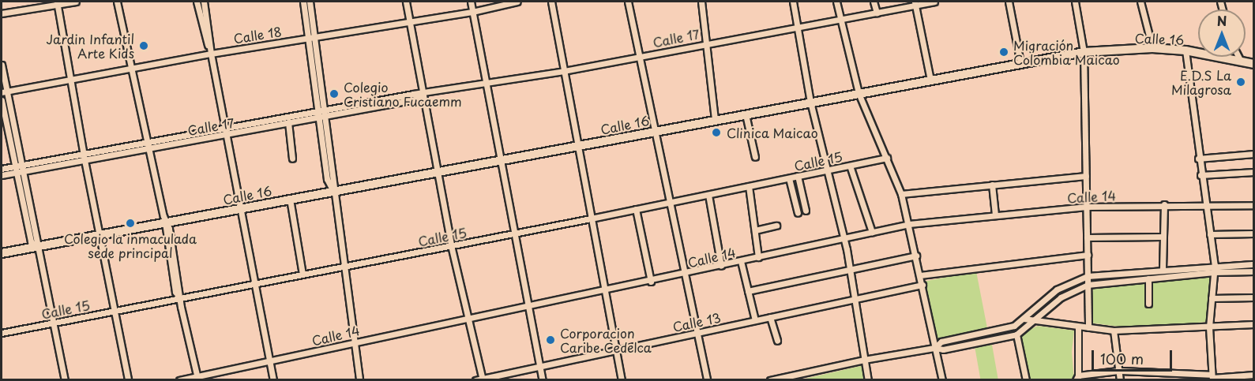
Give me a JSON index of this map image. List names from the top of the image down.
{
  "streets": {
    "highway": ["Calle 16"],
    "street": [
      "Calle 18",
      "Calle 17",
      "Calle 15",
      "Calle 14",
      "Calle 13"
    ]
  },
  "places": [
    "Jardin Infantil Arte Kids",
    "Migración Colombia Maicao",
    "E.D.S La Milagrosa",
    "Colegio Cristiano Fucaemm",
    "Clinica Maicao",
    "Colegio la inmaculada sede principal",
    "Corporacion Caribe Cedelca"
  ],
  "scale_bar": "100 m",
  "north": "top"
}
